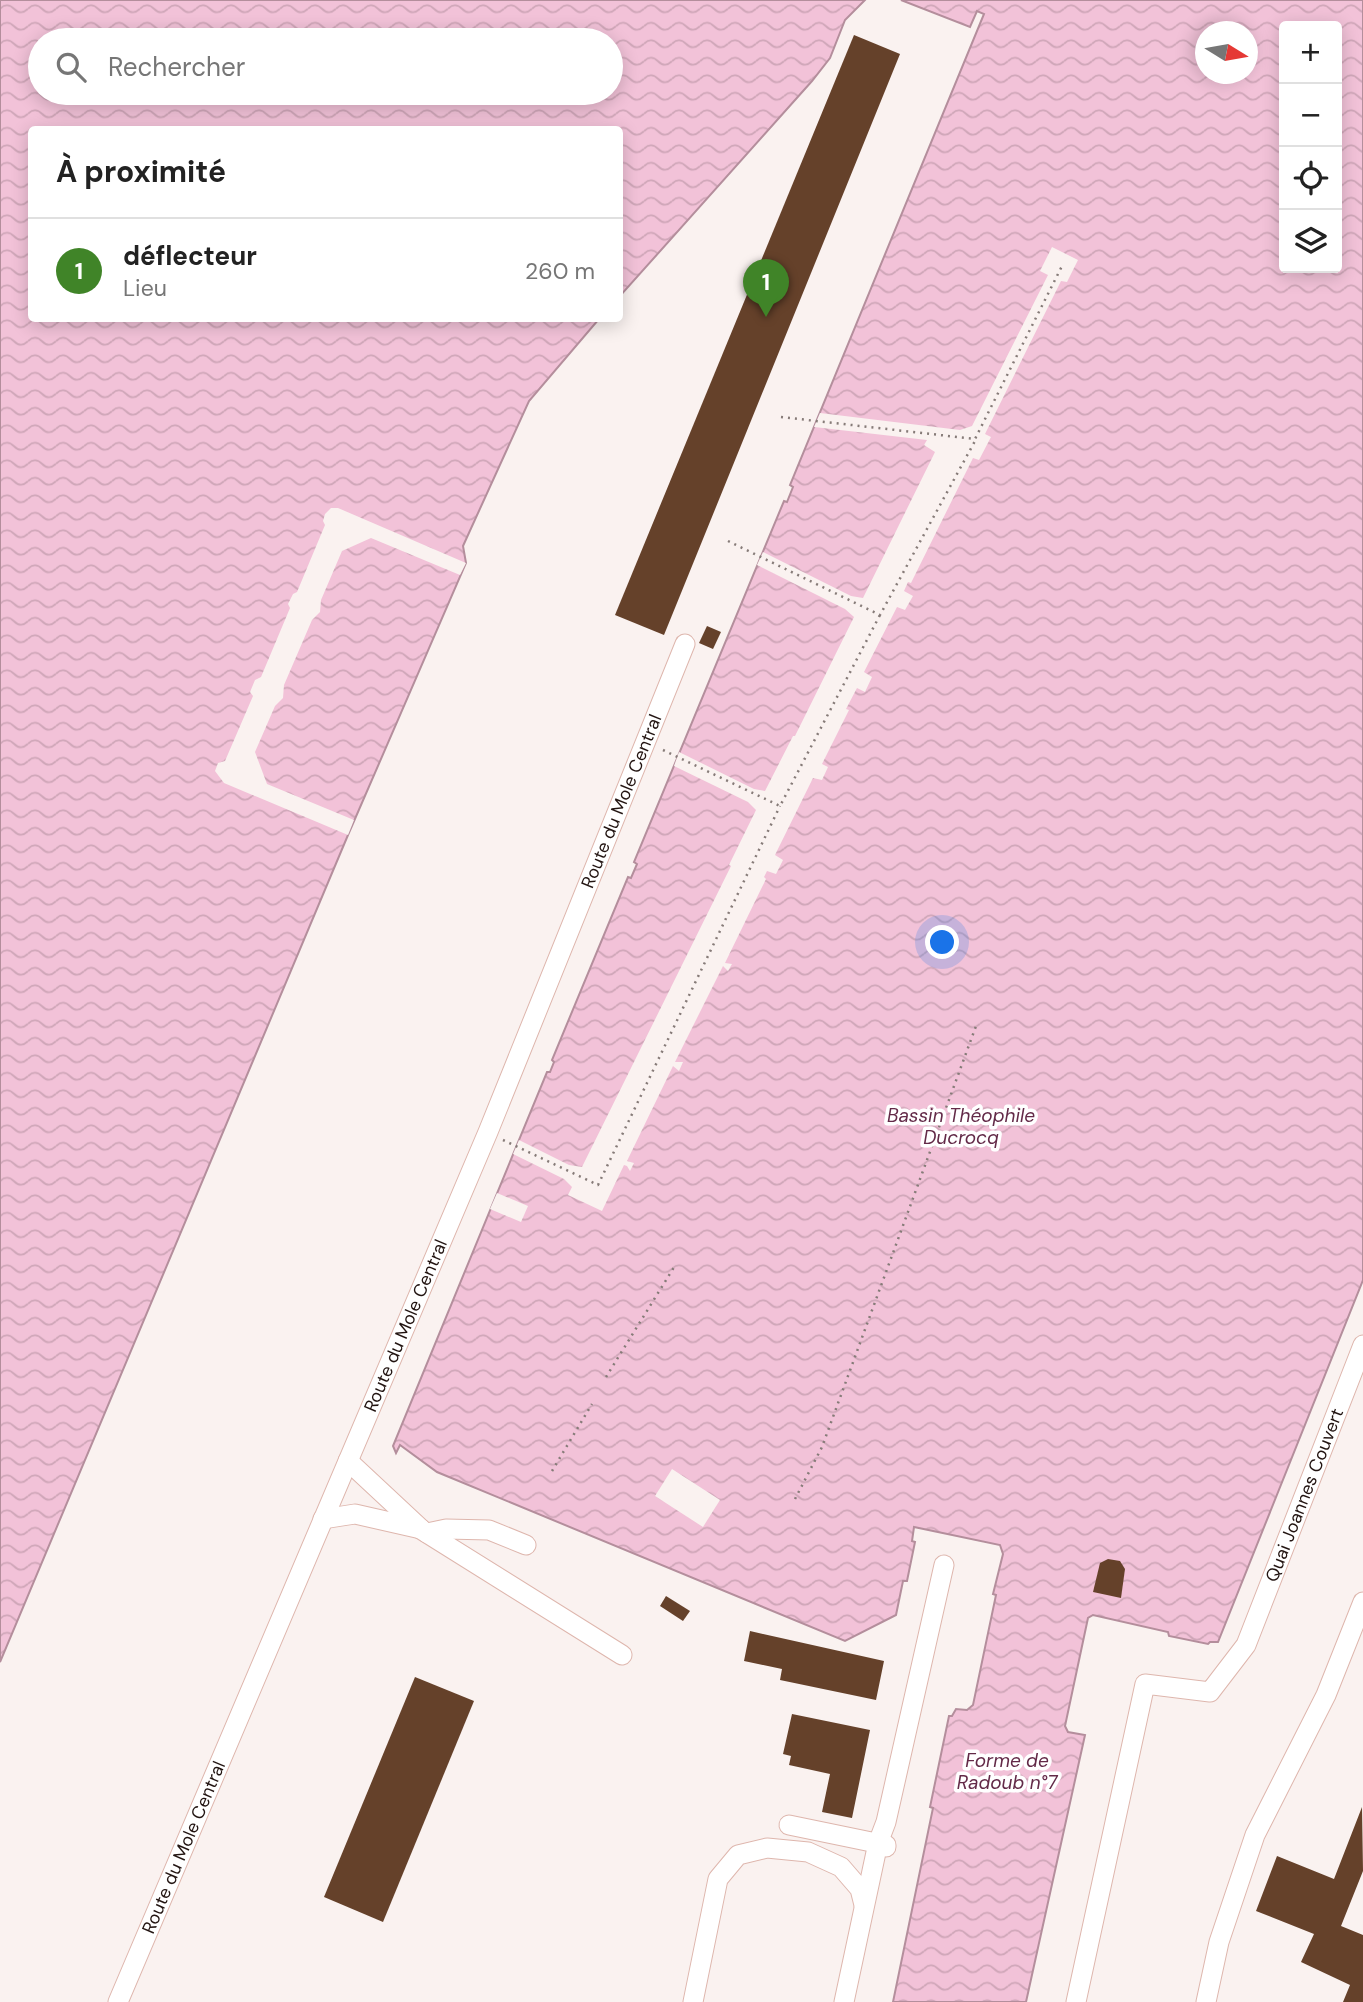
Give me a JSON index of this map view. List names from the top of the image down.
{
  "streets": {
    "lane": ["Route du Mole Central", "Quai Joannes Couvert"]
  },
  "water": ["Bassin Théophile Ducrocq", "Forme de Radoub n°7"],
  "north": "right",
  "page": {
    "map_buttons": ["+", "−"],
    "search": "Rechercher",
    "heading": "À proximité",
    "list": [
      {
        "mark": "1",
        "name": "déflecteur",
        "note": "Lieu",
        "value": "260 m"
      }
    ],
    "pins": "1"
  }
}
